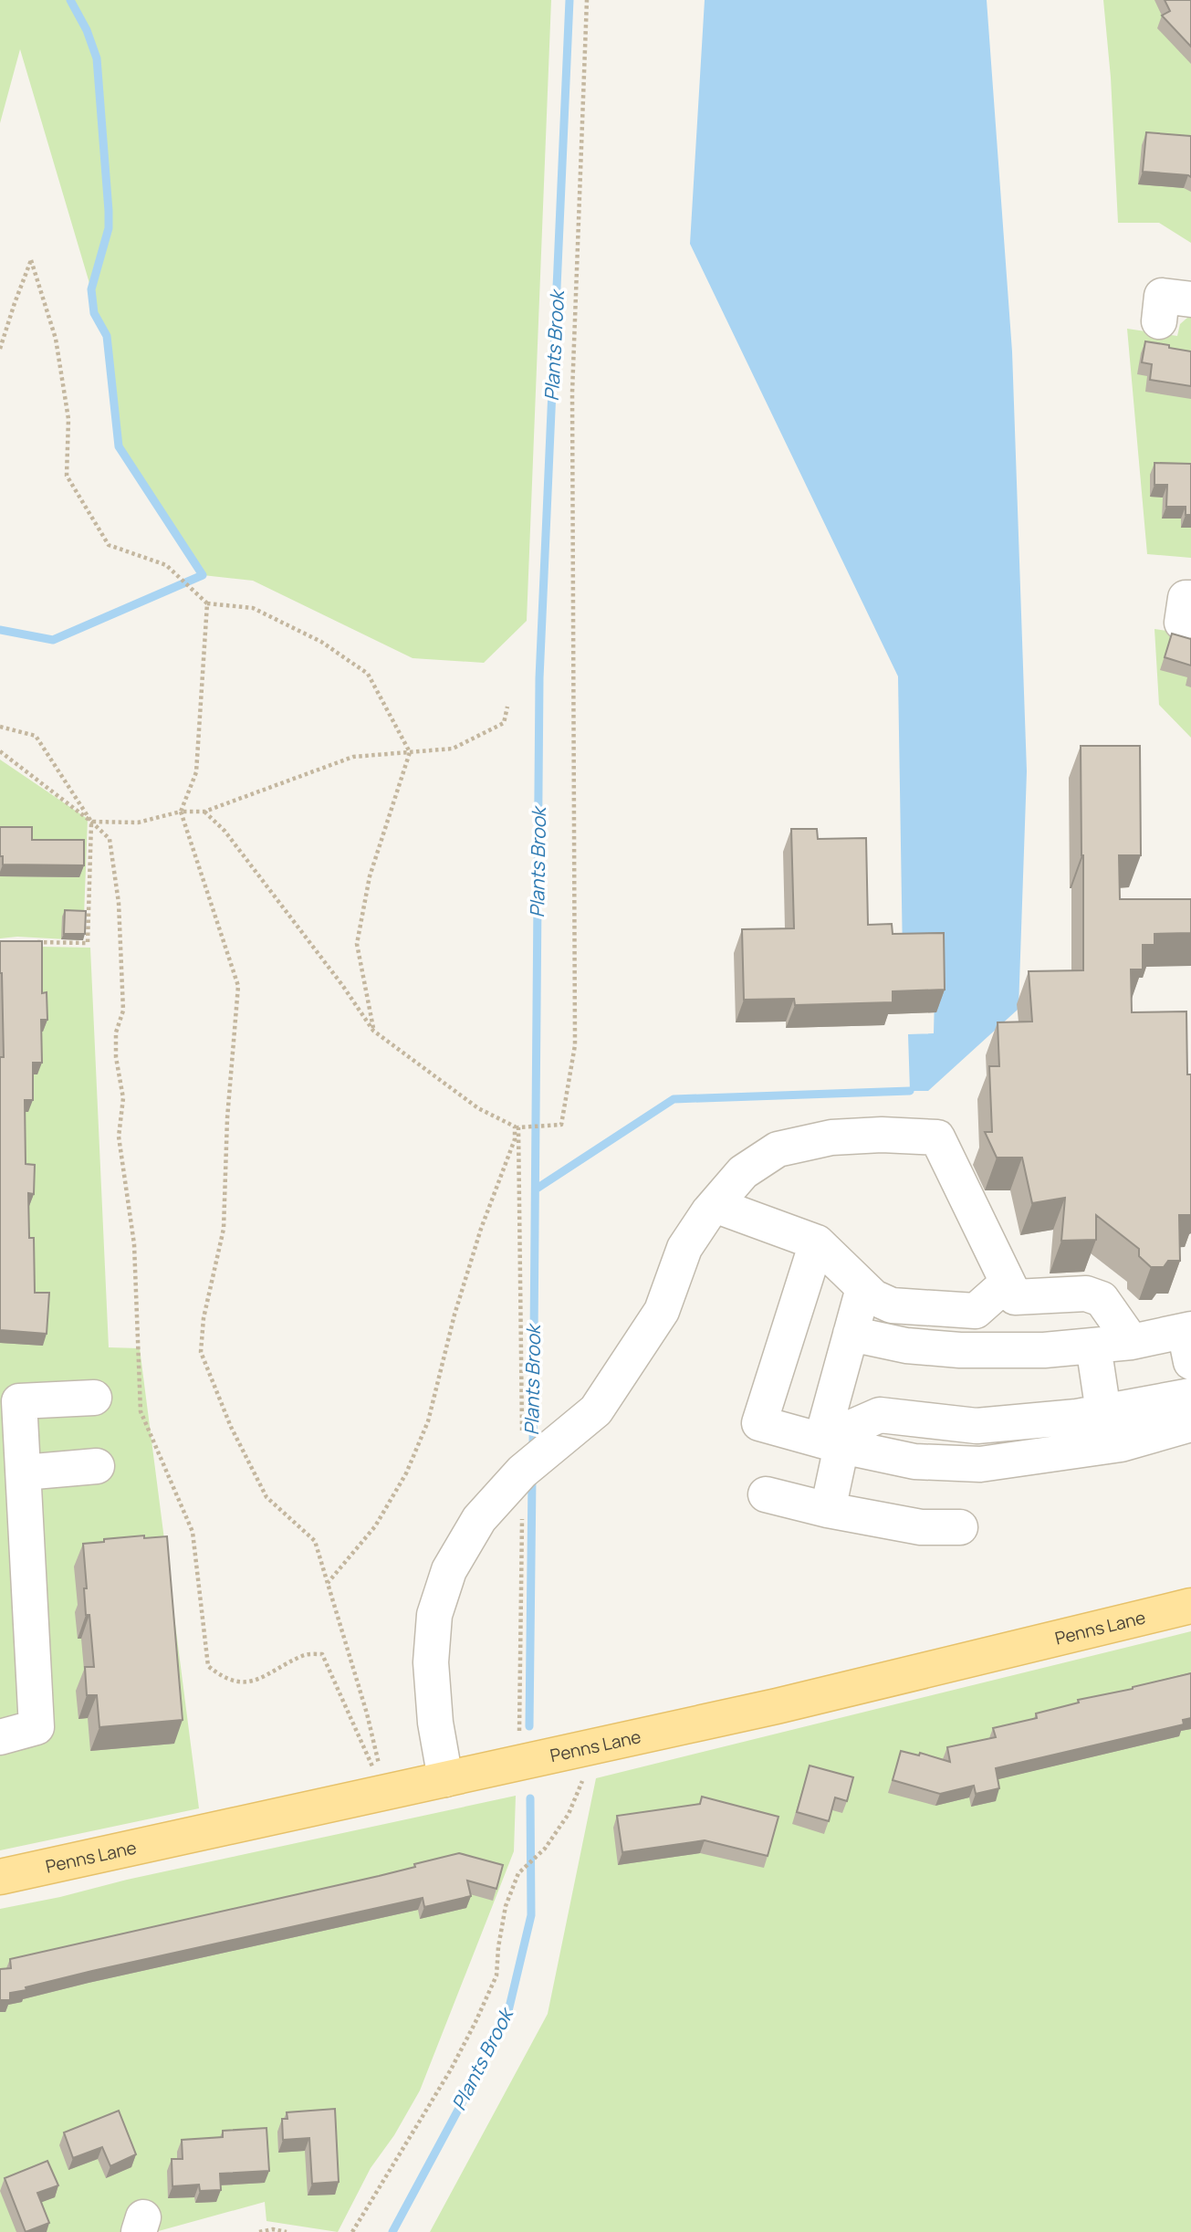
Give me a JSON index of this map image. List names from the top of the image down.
{
  "streets": {
    "main road": ["Penns Lane"]
  },
  "water": ["Plants Brook"]
}
